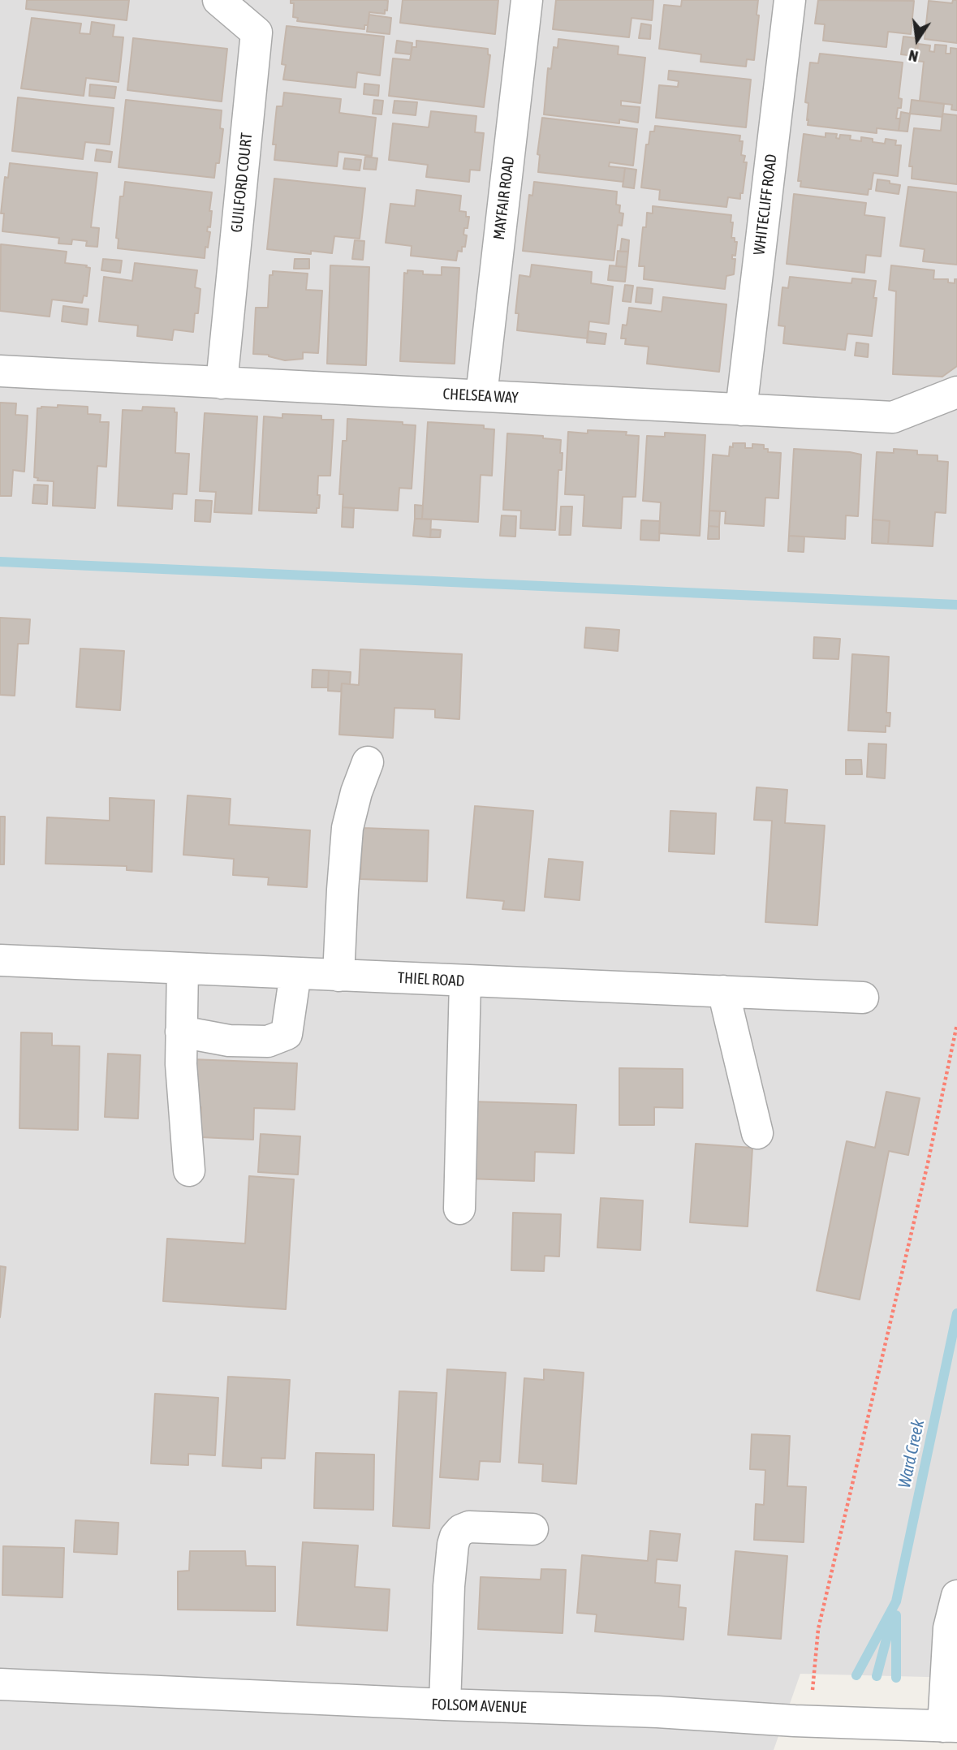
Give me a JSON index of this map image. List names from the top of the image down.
{
  "streets": {
    "street": [
      "GUILFORD COURT",
      "MAYFAIR ROAD",
      "WHITECLIFF ROAD",
      "CHELSEA WAY",
      "THIEL ROAD",
      "FOLSOM AVENUE"
    ]
  },
  "crossings": [
    ["GUILFORD COURT", "CHELSEA WAY"],
    ["MAYFAIR ROAD", "CHELSEA WAY"],
    ["WHITECLIFF ROAD", "CHELSEA WAY"]
  ],
  "water": ["Ward Creek"],
  "north": "bottom"
}
